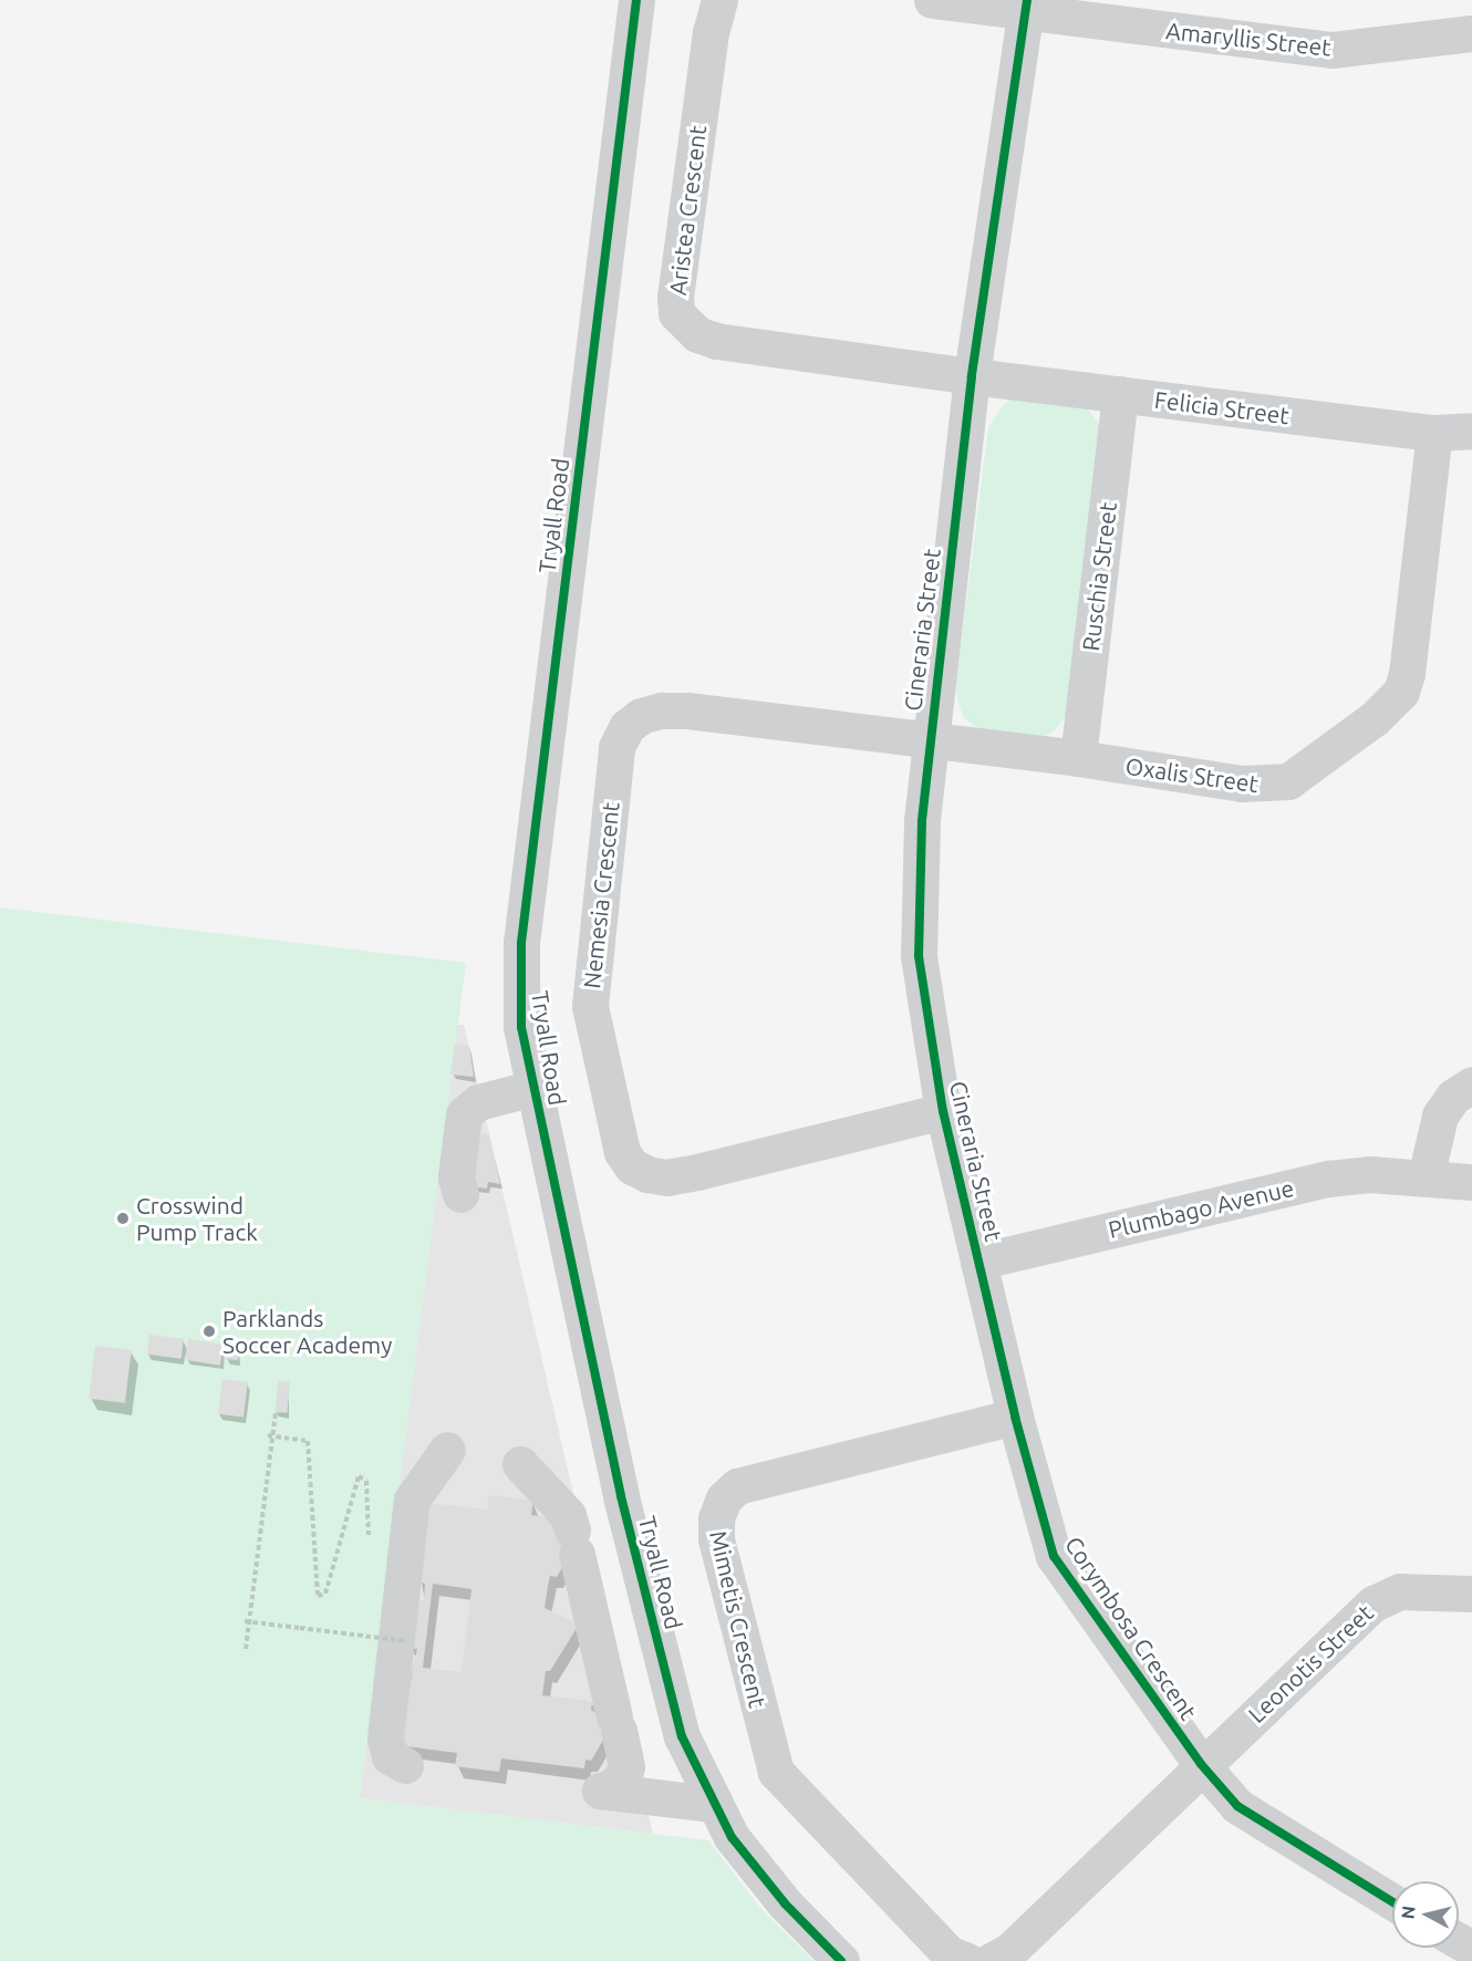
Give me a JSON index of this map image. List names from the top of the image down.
{
  "streets": {
    "street": [
      "Amaryllis Street",
      "Aristea Crescent",
      "Felicia Street",
      "Tryall Road",
      "Ruschia Street",
      "Cineraria Street",
      "Oxalis Street",
      "Nemesia Crescent",
      "Plumbago Avenue",
      "Mimetis Crescent",
      "Corymbosa Crescent",
      "Leonotis Street"
    ]
  },
  "crossings": [
    ["Amaryllis Street", "Cineraria Street"],
    ["Aristea Crescent", "Felicia Street"],
    ["Aristea Crescent", "Cineraria Street"],
    ["Felicia Street", "Ruschia Street"],
    ["Felicia Street", "Cineraria Street"],
    ["Felicia Street", "Oxalis Street"],
    ["Ruschia Street", "Oxalis Street"],
    ["Cineraria Street", "Oxalis Street"],
    ["Cineraria Street", "Nemesia Crescent"],
    ["Cineraria Street", "Plumbago Avenue"],
    ["Cineraria Street", "Corymbosa Crescent"],
    ["Oxalis Street", "Nemesia Crescent"],
    ["Plumbago Avenue", "Corymbosa Crescent"],
    ["Mimetis Crescent", "Corymbosa Crescent"],
    ["Corymbosa Crescent", "Leonotis Street"]
  ],
  "places": ["Crosswind Pump Track", "Parklands Soccer Academy"],
  "north": "left"
}
